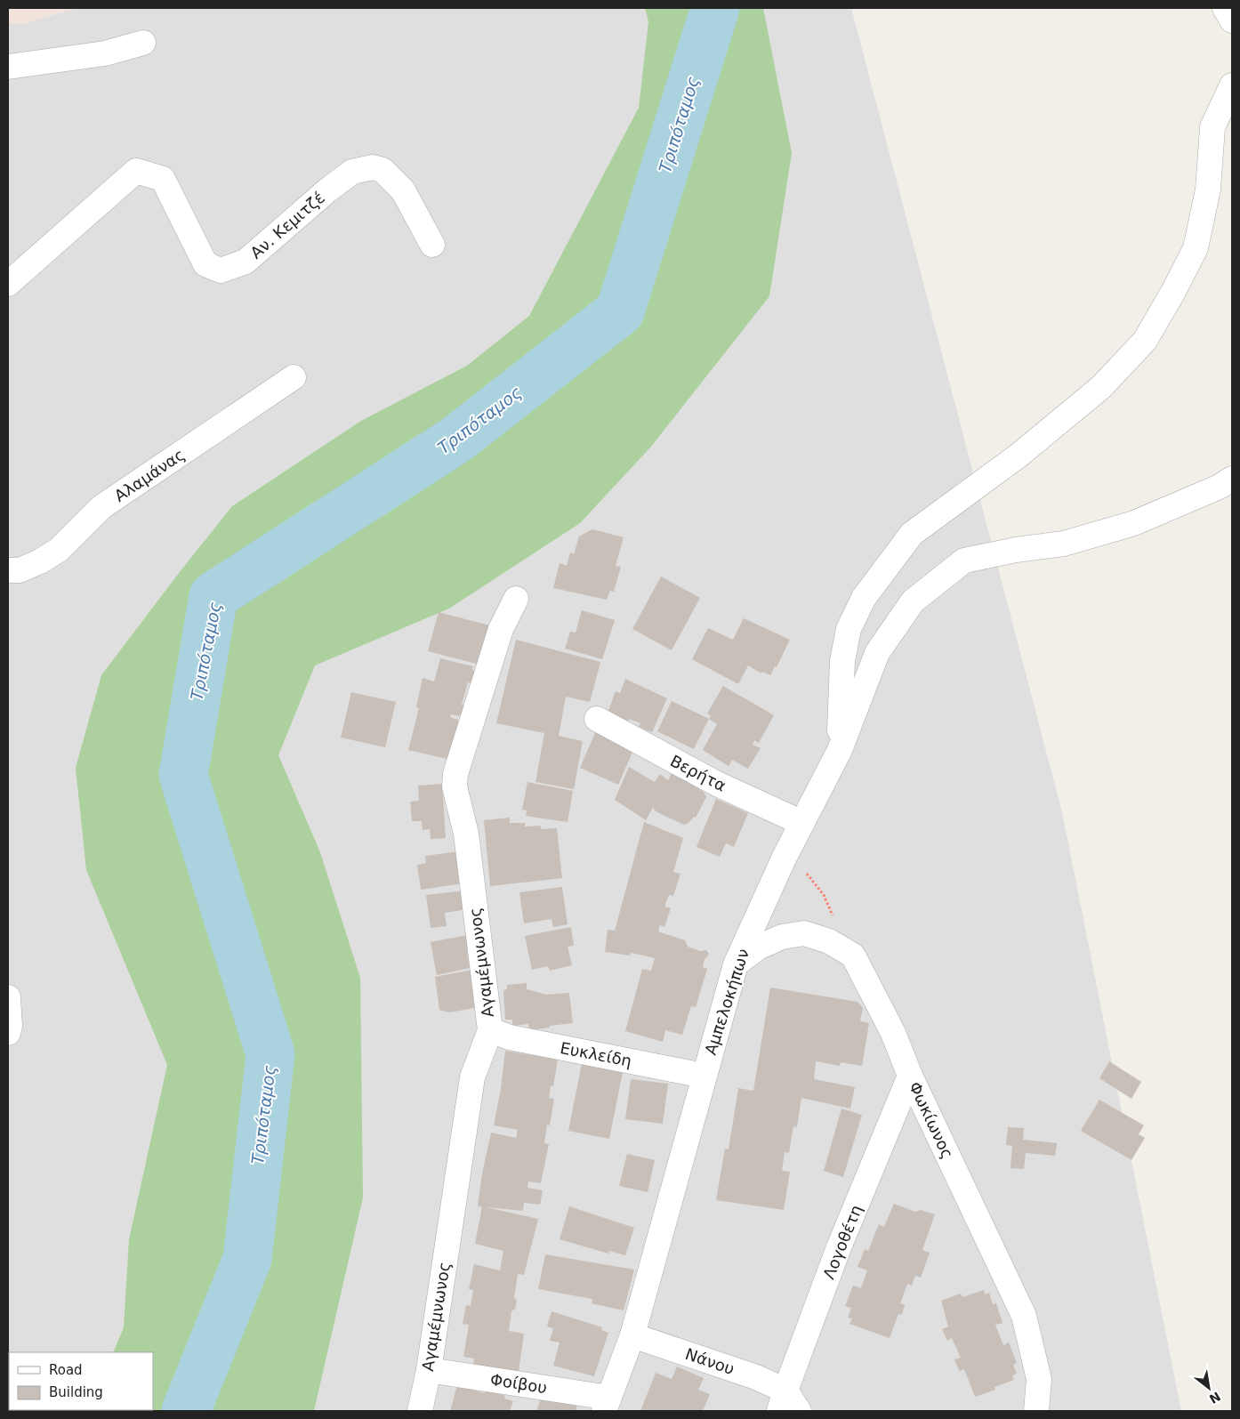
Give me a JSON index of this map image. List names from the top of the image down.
{
  "streets": {
    "street": [
      "Αν. Κεμιτζέ",
      "Αλαμάνας",
      "Βερήτα",
      "Αγαμέμνωνος",
      "Αμπελοκήπων",
      "Ευκλείδη",
      "Φωκίωνος",
      "Λογοθέτη",
      "Νάνου",
      "Φοίβου"
    ]
  },
  "crossings": [
    ["Βερήτα", "Αμπελοκήπων"],
    ["Αγαμέμνωνος", "Ευκλείδη"],
    ["Αγαμέμνωνος", "Φοίβου"],
    ["Αμπελοκήπων", "Ευκλείδη"],
    ["Αμπελοκήπων", "Φωκίωνος"],
    ["Αμπελοκήπων", "Νάνου"],
    ["Αμπελοκήπων", "Φοίβου"],
    ["Φωκίωνος", "Λογοθέτη"],
    ["Λογοθέτη", "Νάνου"]
  ],
  "water": ["Τριπόταμος"],
  "legend": ["Road", "Building"],
  "north": "bottom right"
}
